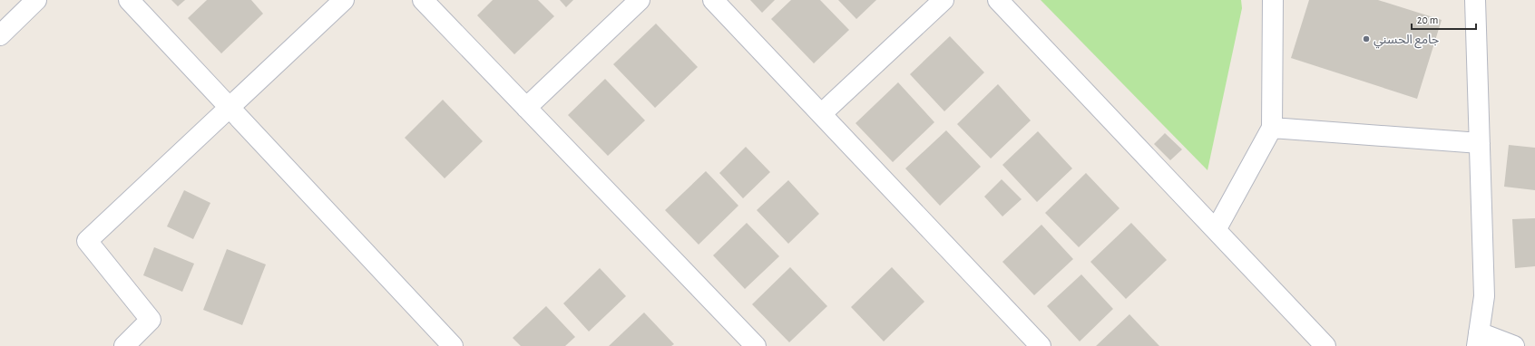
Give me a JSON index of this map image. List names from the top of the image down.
{
  "places": ["جامع الحسني"],
  "scale_bar": "20 m"
}
